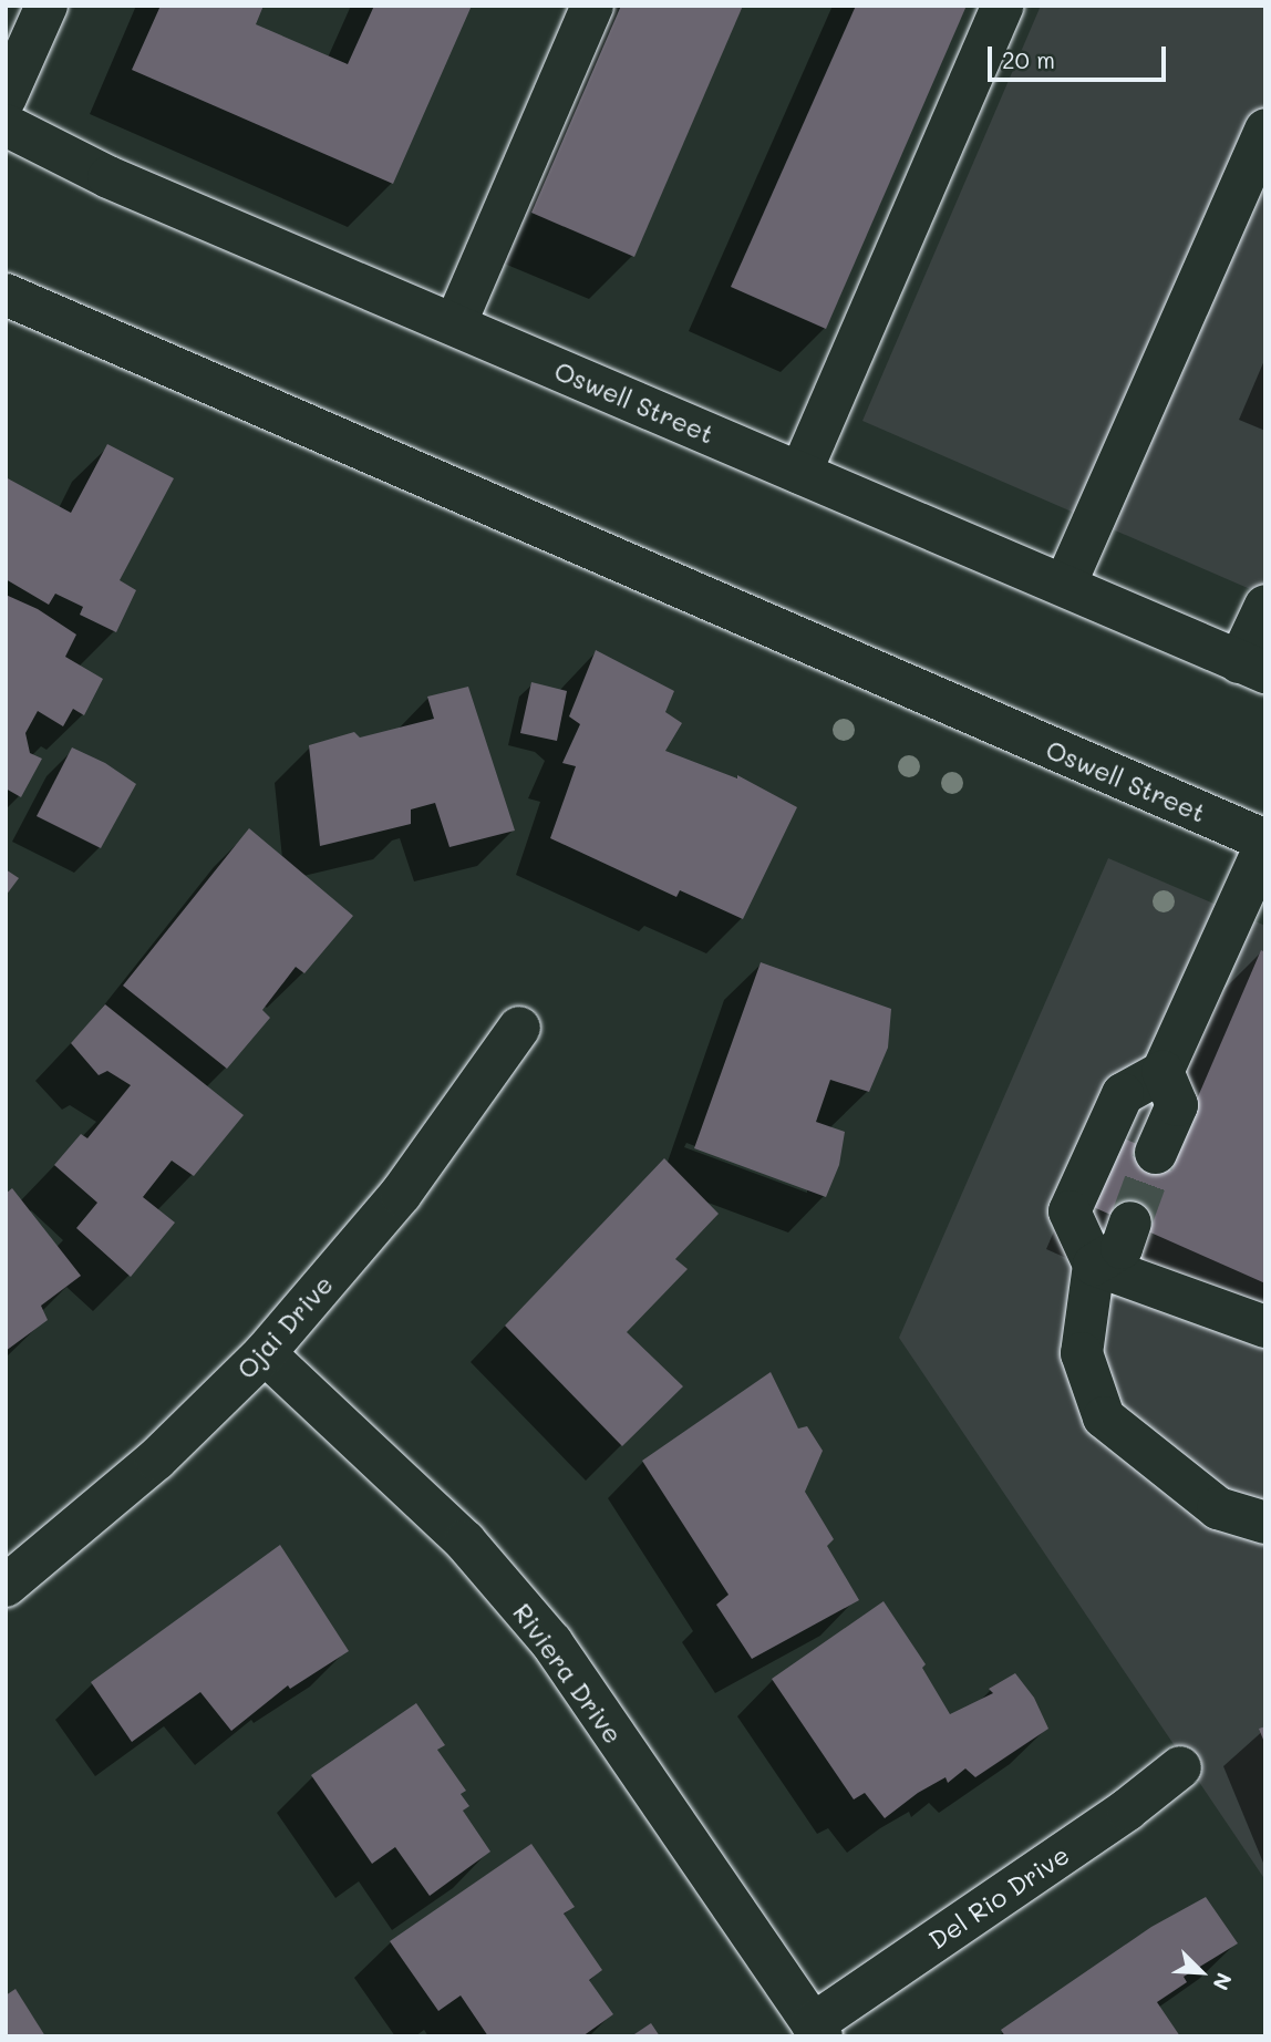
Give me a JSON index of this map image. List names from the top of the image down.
{
  "streets": {
    "main road": [
      "Oswell Street",
      "Ojai Drive",
      "Riviera Drive",
      "Del Rio Drive"
    ]
  },
  "crossings": [
    ["Ojai Drive", "Riviera Drive"],
    ["Riviera Drive", "Del Rio Drive"]
  ],
  "scale_bar": "20 m",
  "north": "bottom right"
}
